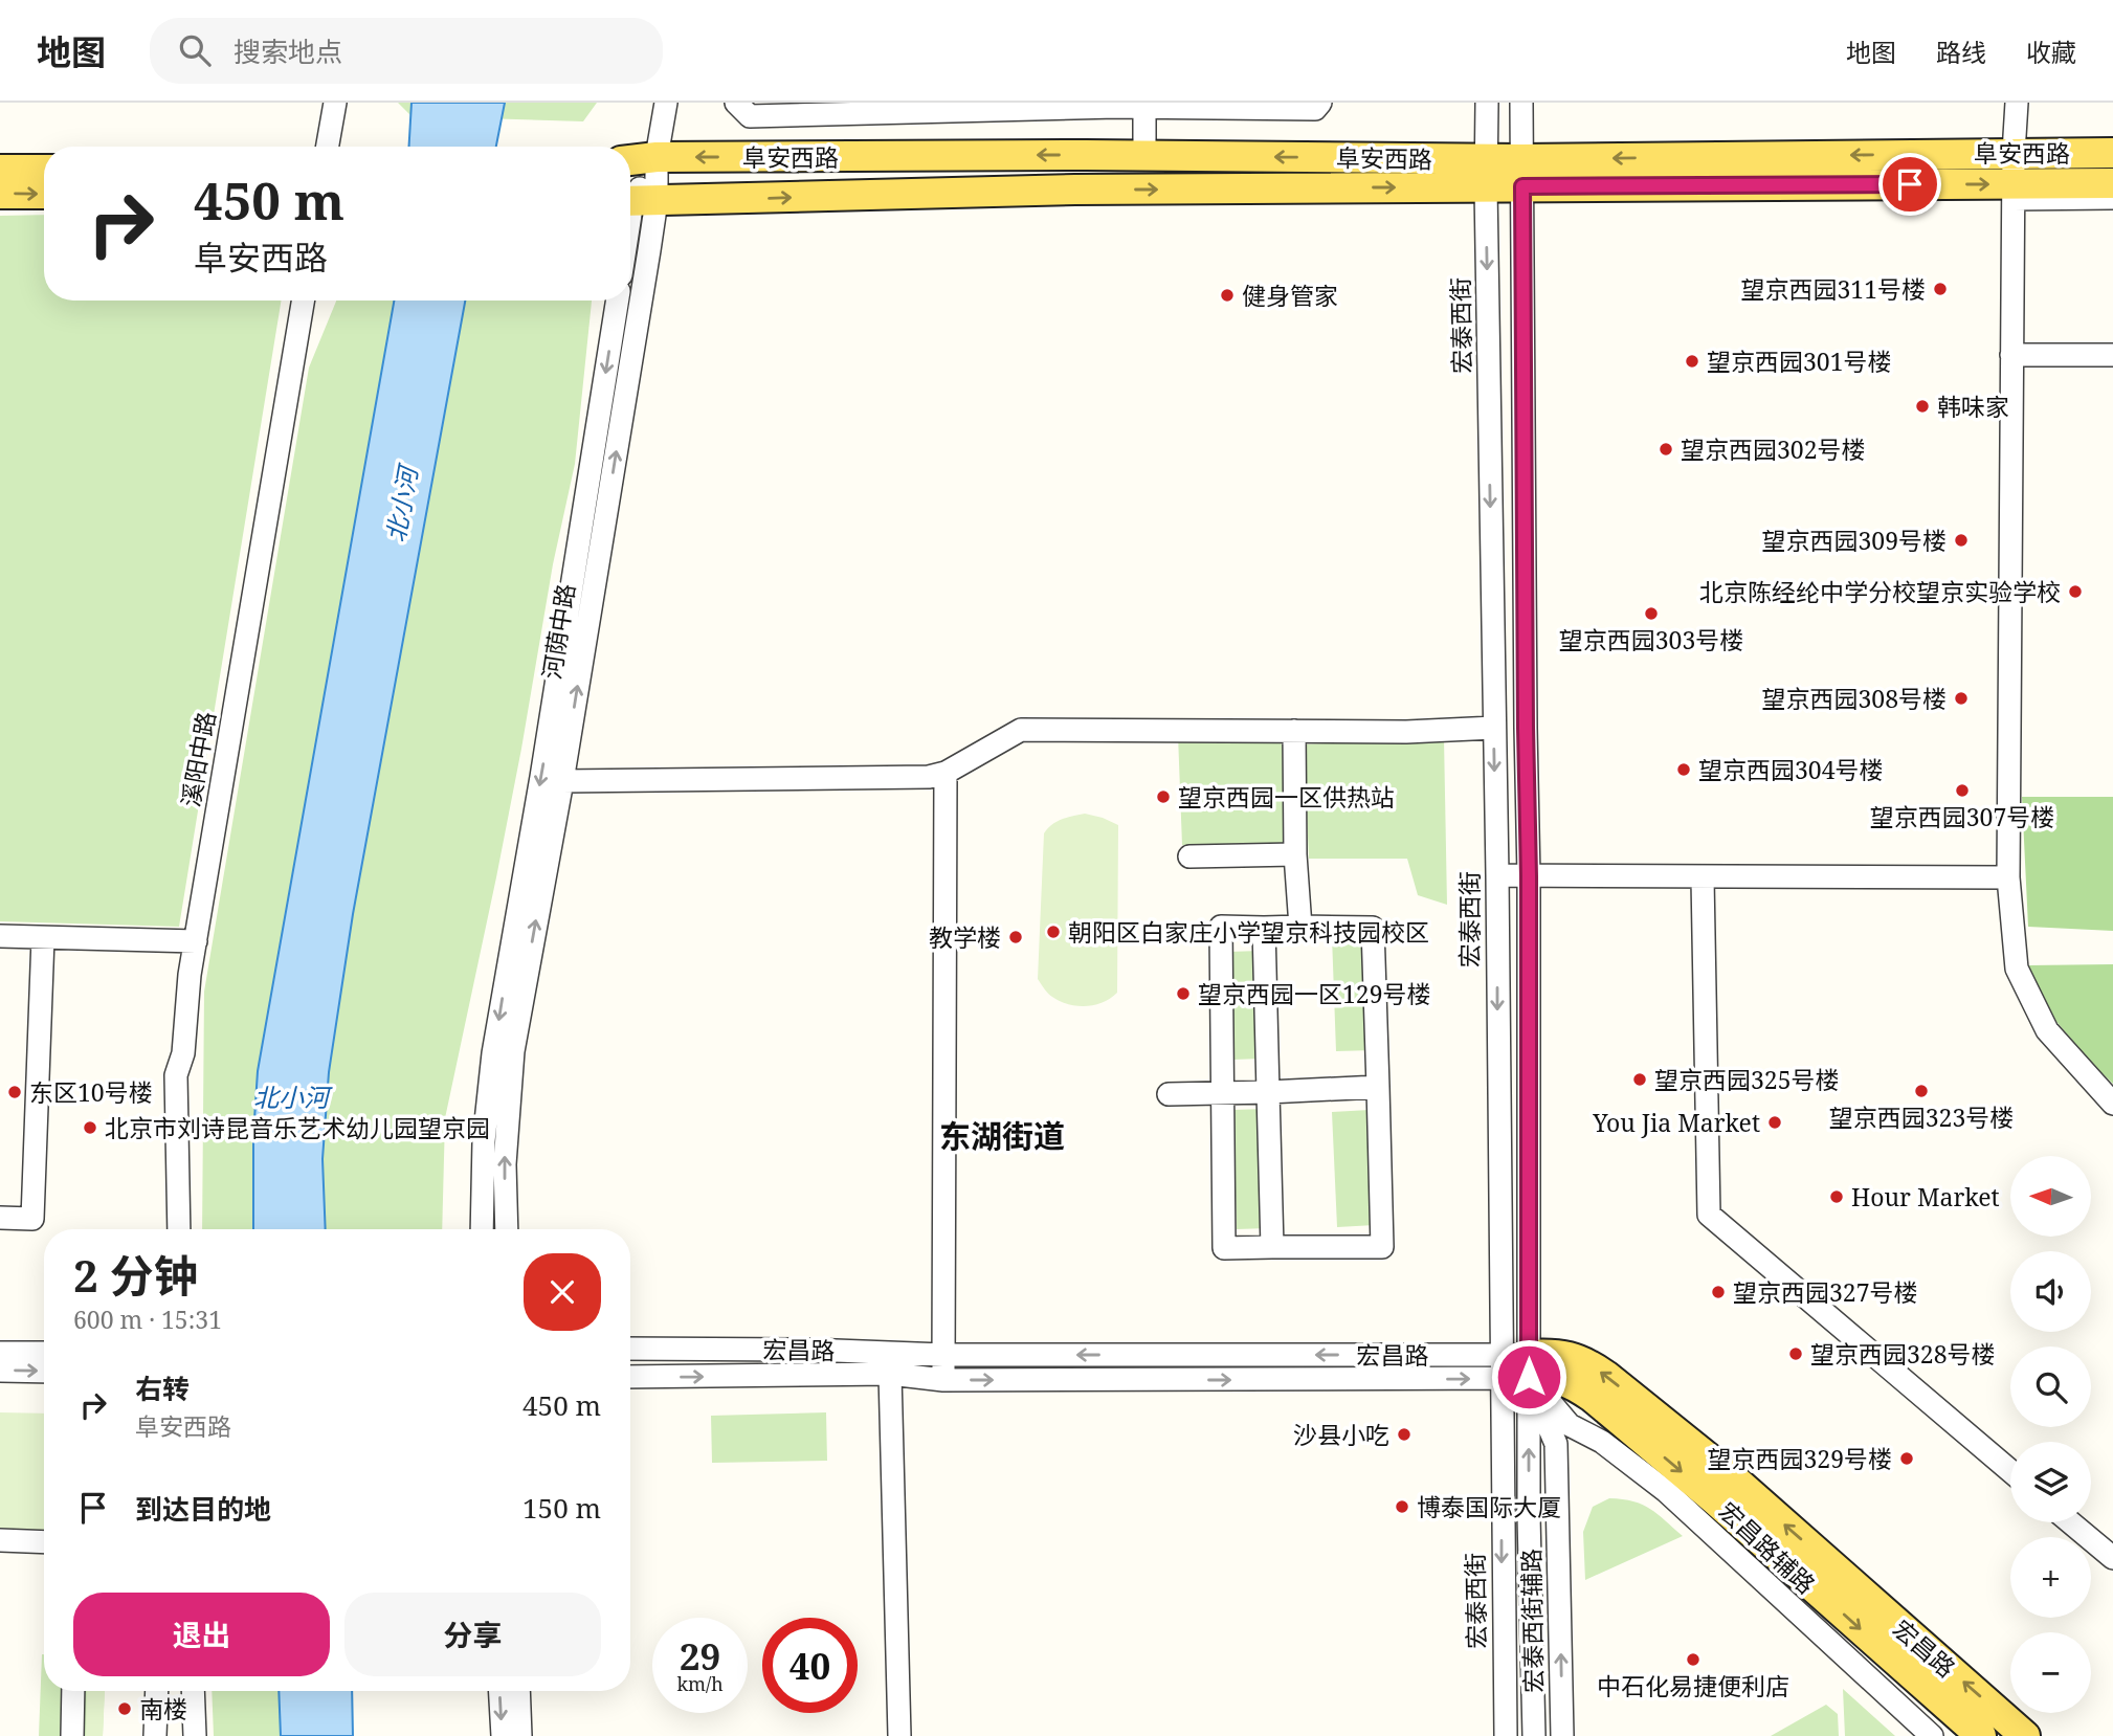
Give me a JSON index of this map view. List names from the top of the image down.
{
  "streets": {
    "main road": ["阜安西路", "宏昌路"],
    "street": [
      "宏泰西街",
      "河荫中路",
      "溪阳中路",
      "宏昌路辅路",
      "宏泰西街辅路"
    ]
  },
  "crossings": [
    ["阜安西路", "宏泰西街"],
    ["阜安西路", "河荫中路"],
    ["宏泰西街", "宏昌路"],
    ["宏泰西街", "宏昌路辅路"],
    ["宏泰西街", "宏泰西街辅路"],
    ["宏昌路", "宏昌路辅路"],
    ["宏昌路", "宏泰西街辅路"],
    ["宏昌路辅路", "宏泰西街辅路"]
  ],
  "one_way": ["宏泰西街辅路"],
  "districts": ["东湖街道"],
  "water": ["北小河"],
  "places": [
    "望京西园311号楼",
    "健身管家",
    "望京西园301号楼",
    "韩味家",
    "望京西园302号楼",
    "望京西园309号楼",
    "北京陈经纶中学分校望京实验学校",
    "望京西园303号楼",
    "望京西园308号楼",
    "望京西园304号楼",
    "望京西园307号楼",
    "望京西园一区供热站",
    "朝阳区白家庄小学望京科技园校区",
    "教学楼",
    "望京西园一区129号楼",
    "望京西园325号楼",
    "望京西园323号楼",
    "东区10号楼",
    "You Jia Market",
    "北京市刘诗昆音乐艺术幼儿园望京园",
    "Hour Market",
    "望京西园327号楼",
    "望京西园328号楼",
    "沙县小吃",
    "望京西园329号楼",
    "博泰国际大厦",
    "中石化易捷便利店",
    "南楼"
  ],
  "north": "left",
  "page": {
    "header": "地图",
    "search": "搜索地点",
    "nav": ["地图", "路线", "收藏"],
    "turn": ["450 m", "阜安西路"],
    "map_buttons": ["+", "−"],
    "heading": ["2 分钟", "600 m · 15:31"],
    "list": [
      {
        "name": "右转",
        "note": "阜安西路",
        "value": "450 m"
      },
      {
        "name": "到达目的地",
        "value": "150 m"
      }
    ],
    "buttons": ["退出", "分享"],
    "speed": "29 km/h",
    "limit": "40"
  }
}
